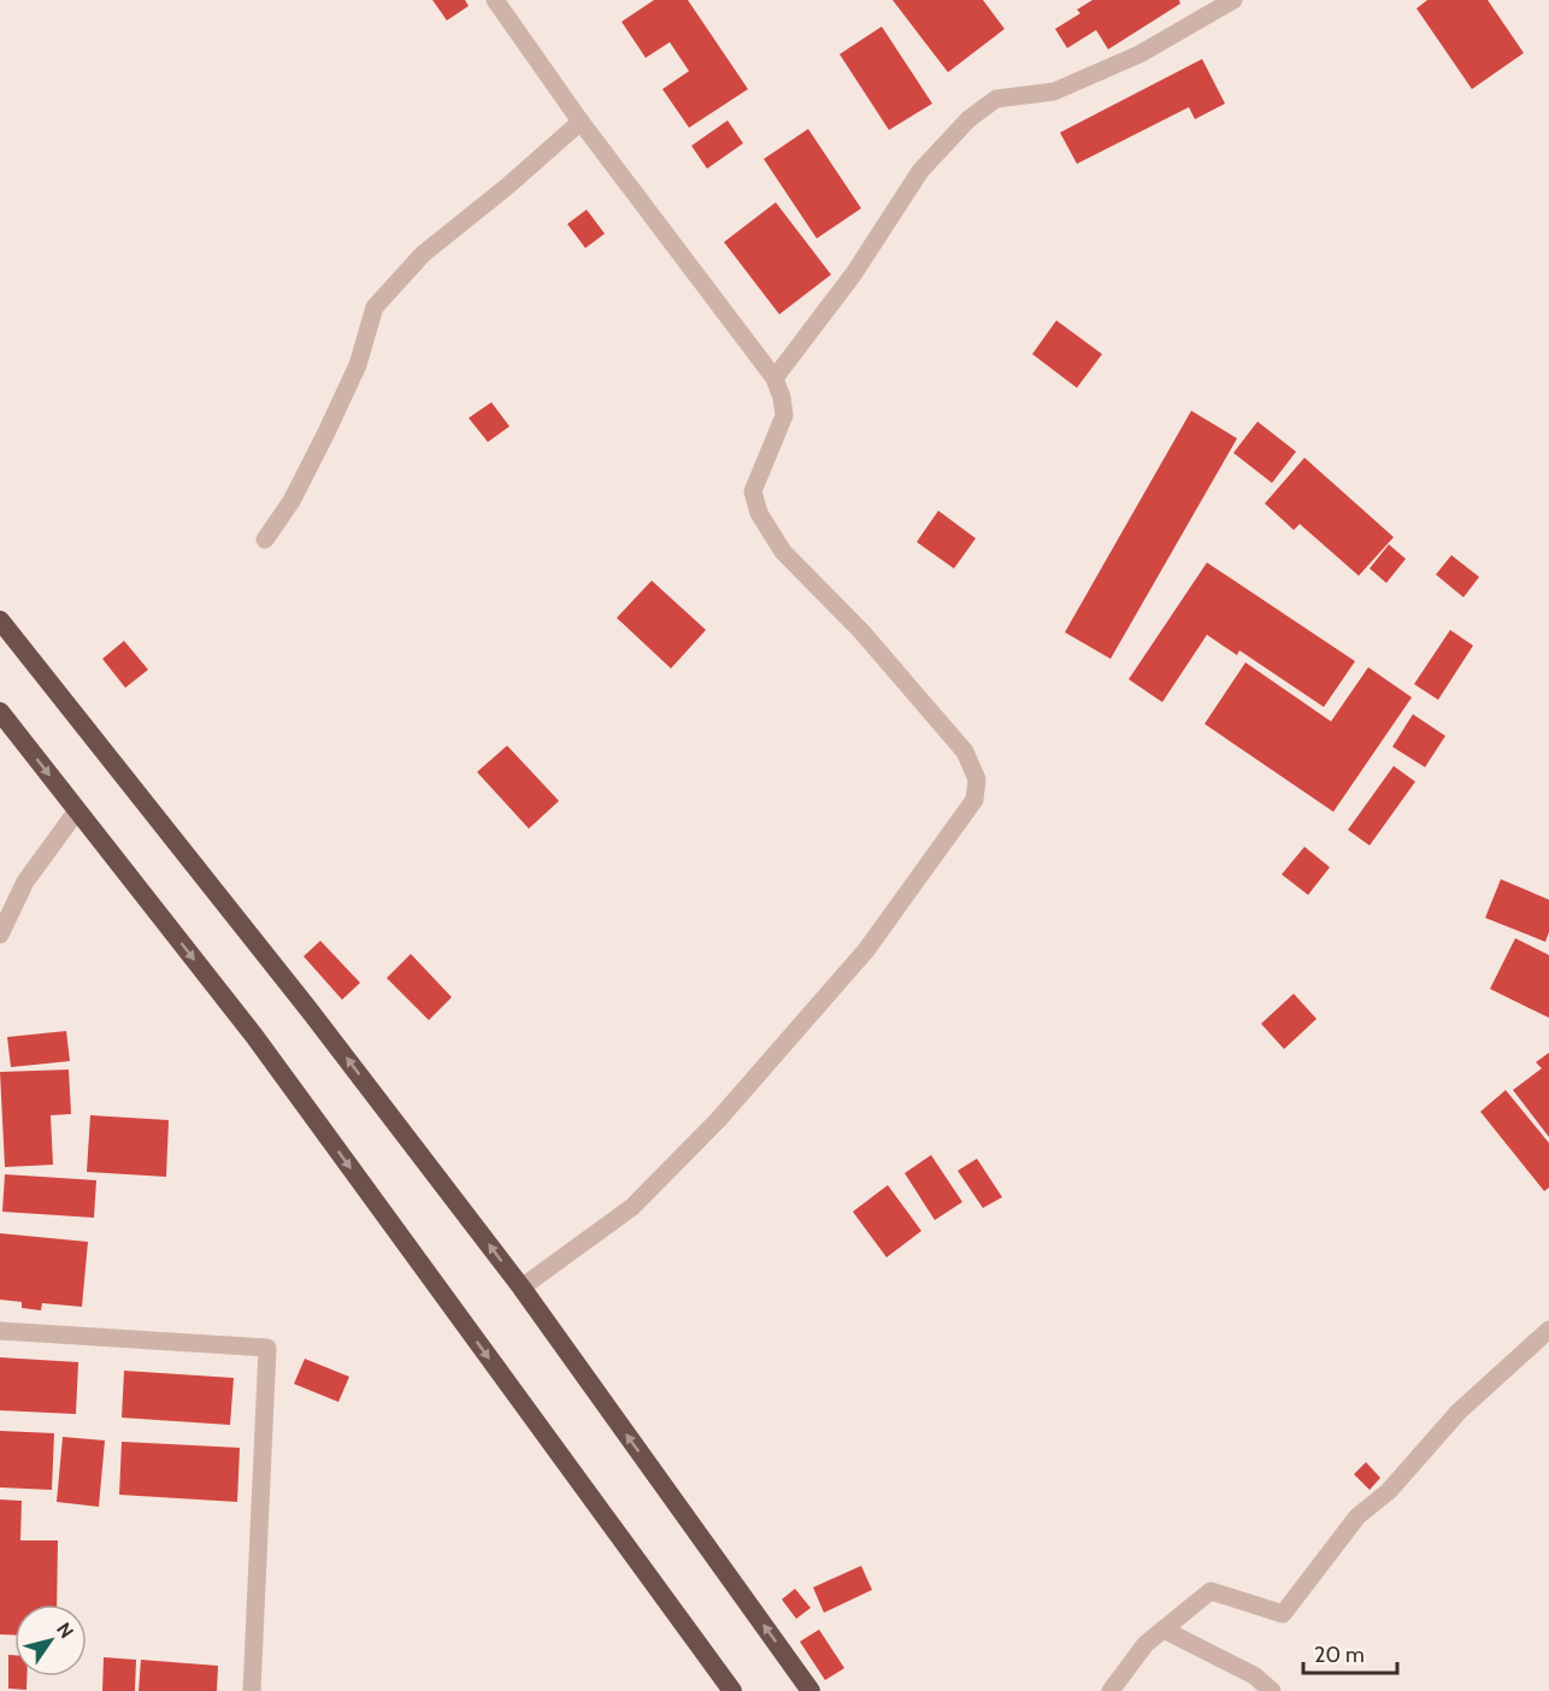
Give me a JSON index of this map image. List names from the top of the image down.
{
  "scale_bar": "20 m",
  "north": "top right"
}
